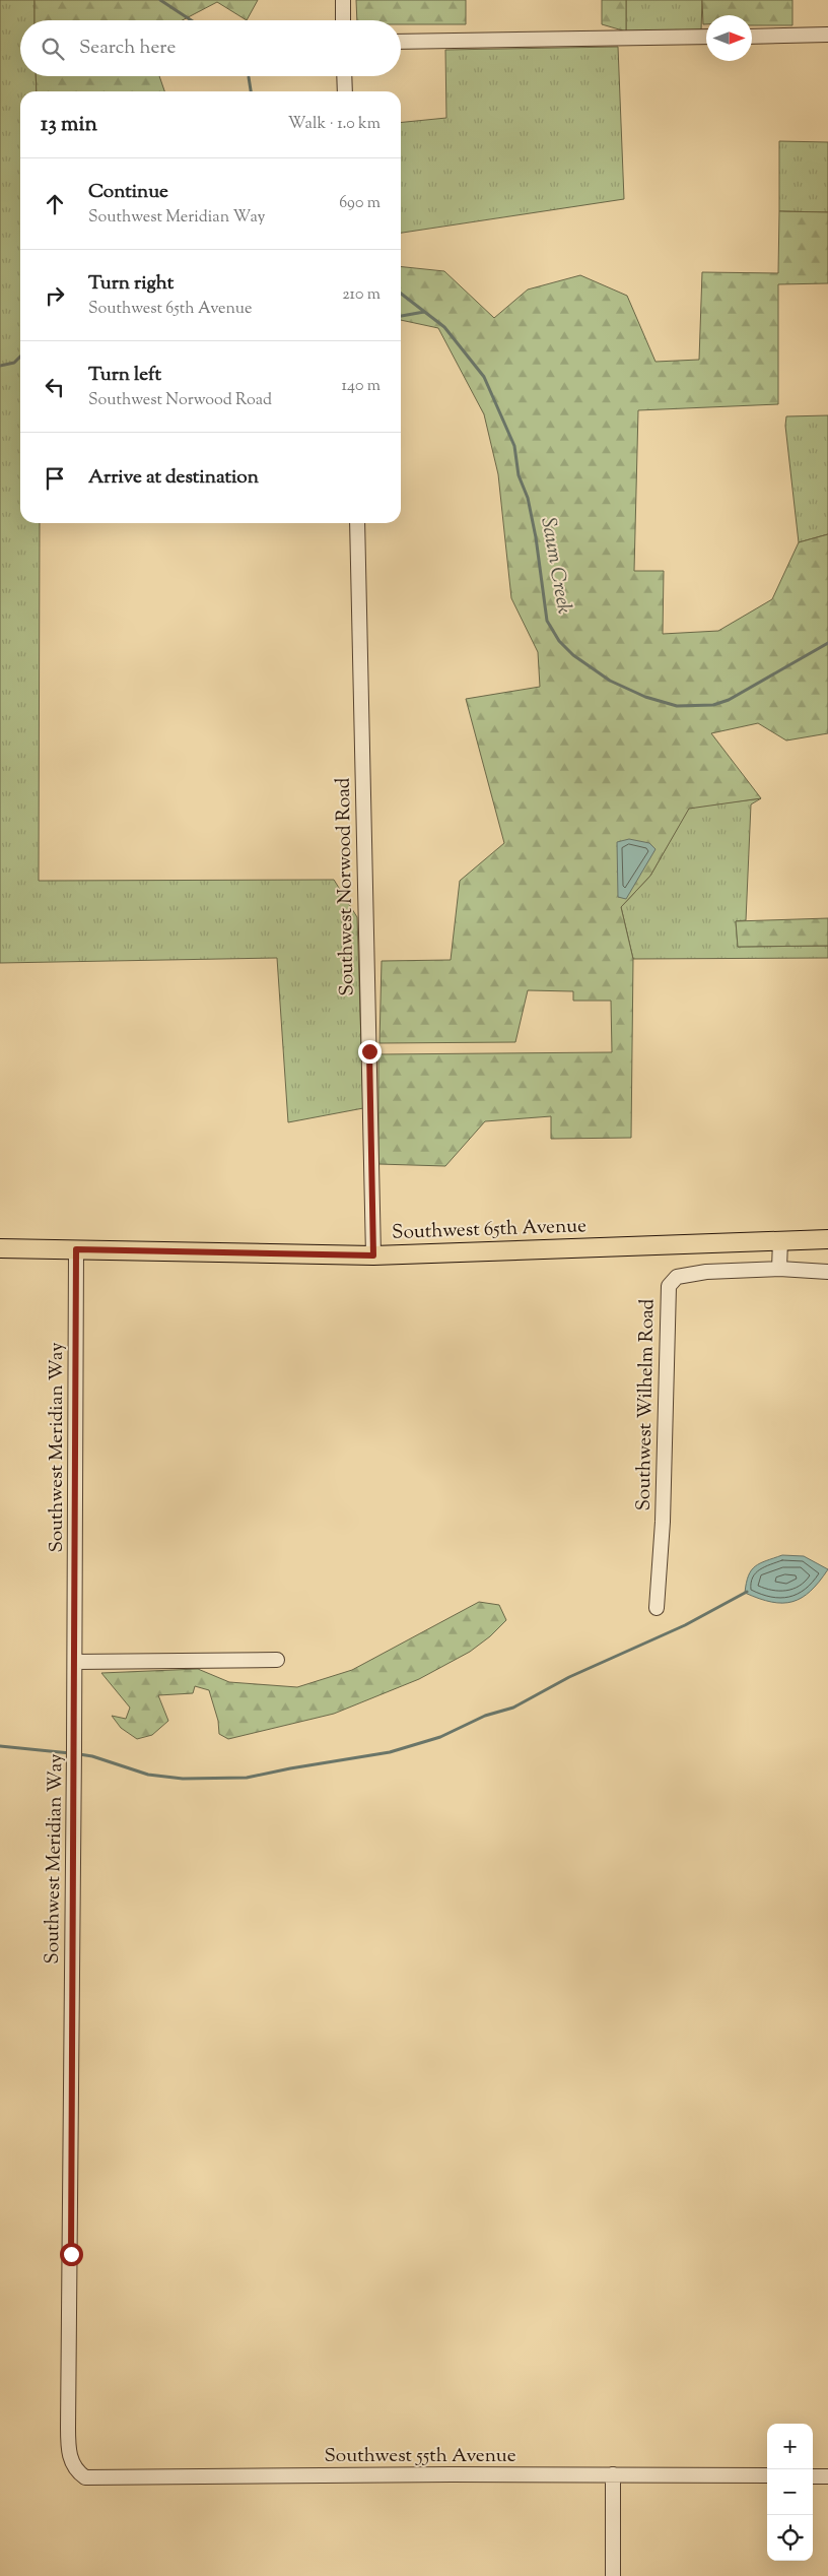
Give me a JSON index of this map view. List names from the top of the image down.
{
  "streets": {
    "main road": ["Southwest 65th Avenue"],
    "street": [
      "Southwest Norwood Road",
      "Southwest Wilhelm Road",
      "Southwest Meridian Way",
      "Southwest 55th Avenue"
    ]
  },
  "crossings": [
    ["Southwest Norwood Road", "Southwest 65th Avenue"],
    ["Southwest 65th Avenue", "Southwest Meridian Way"],
    ["Southwest Meridian Way", "Southwest 55th Avenue"]
  ],
  "water": ["Saum Creek"],
  "north": "right",
  "page": {
    "search": "Search here",
    "heading": ["13 min", "Walk · 1.0 km"],
    "list": [
      ["Continue", "Southwest Meridian Way", "690 m"],
      ["Turn right", "Southwest 65th Avenue", "210 m"],
      ["Turn left", "Southwest Norwood Road", "140 m"],
      "Arrive at destination"
    ],
    "map_buttons": ["+", "−"]
  }
}
